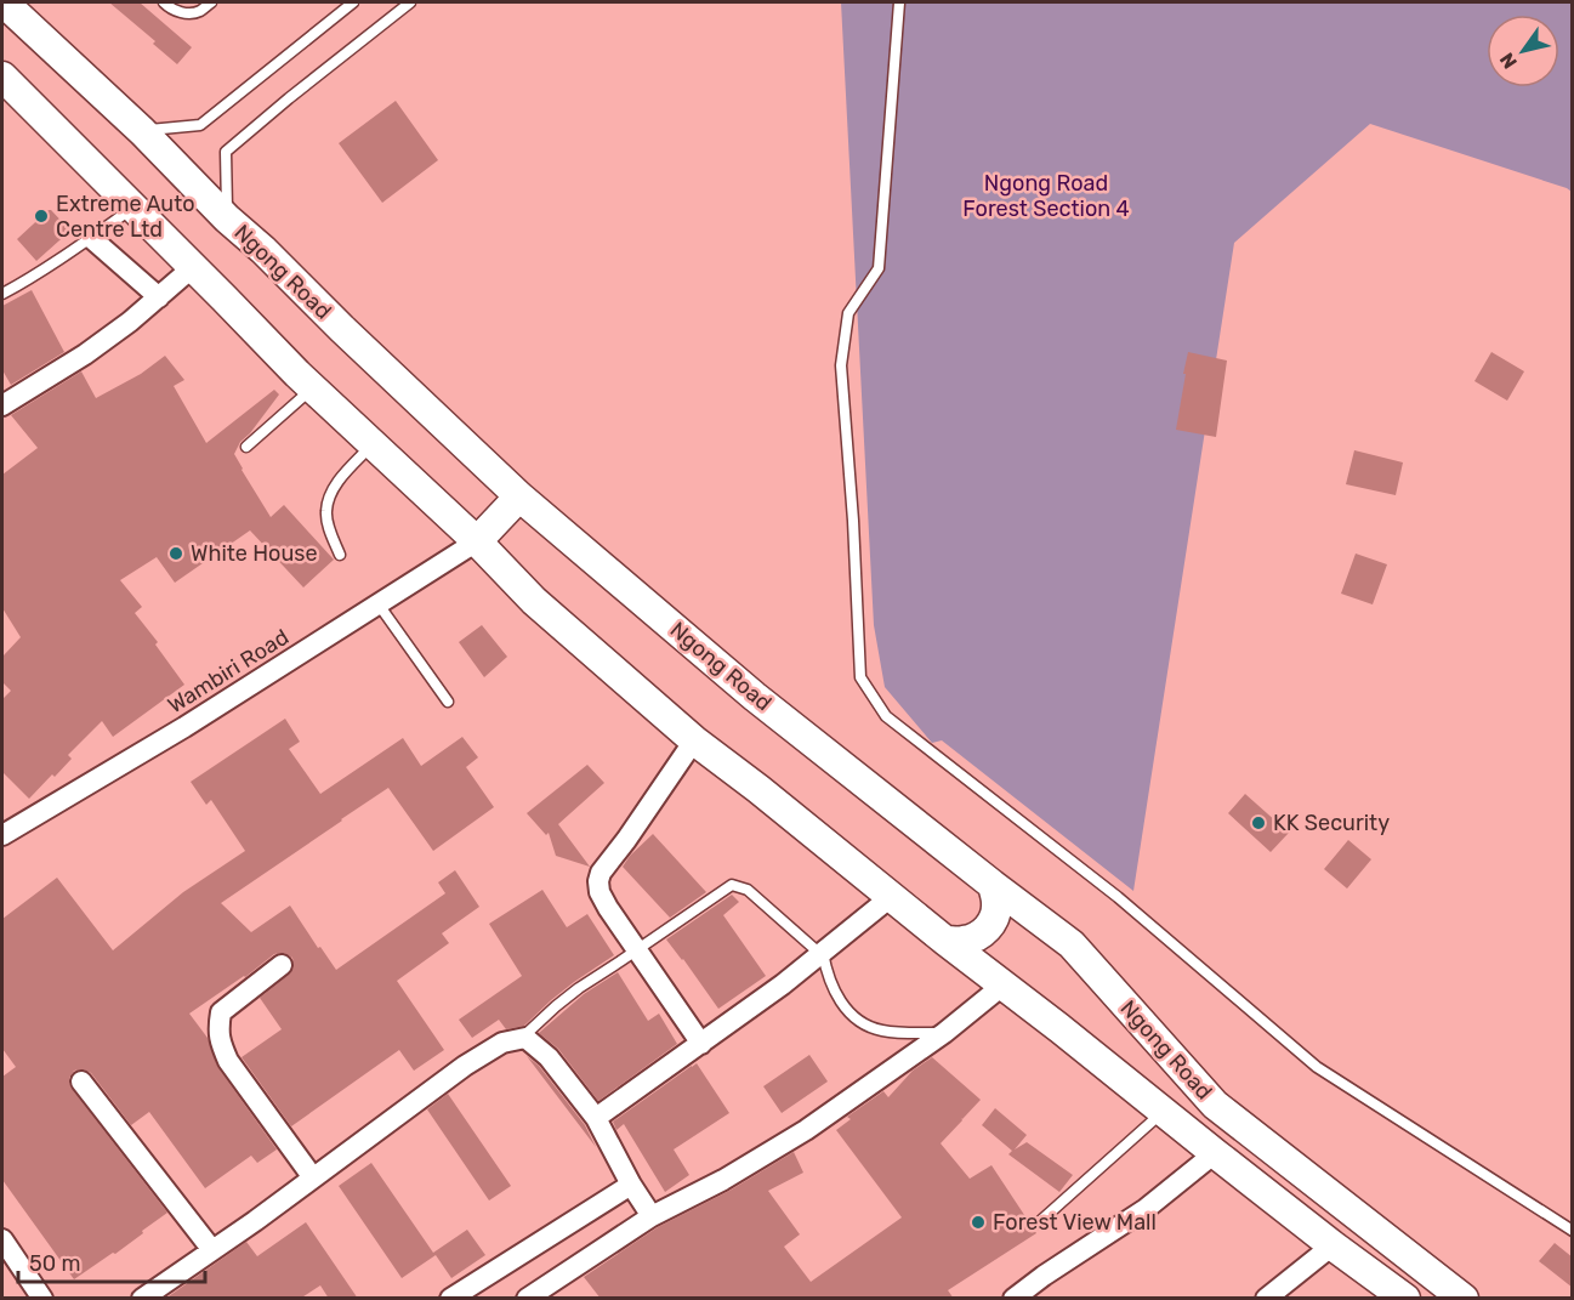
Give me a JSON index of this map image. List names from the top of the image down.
{
  "streets": {
    "main road": ["Ngong Road"],
    "street": ["Wambiri Road"]
  },
  "crossings": [
    ["Ngong Road", "Wambiri Road"]
  ],
  "parks": ["Ngong Road Forest Section 4"],
  "places": [
    "Extreme Auto Centre Ltd",
    "White House",
    "KK Security",
    "Forest View Mall"
  ],
  "scale_bar": "50 m",
  "north": "bottom left"
}
